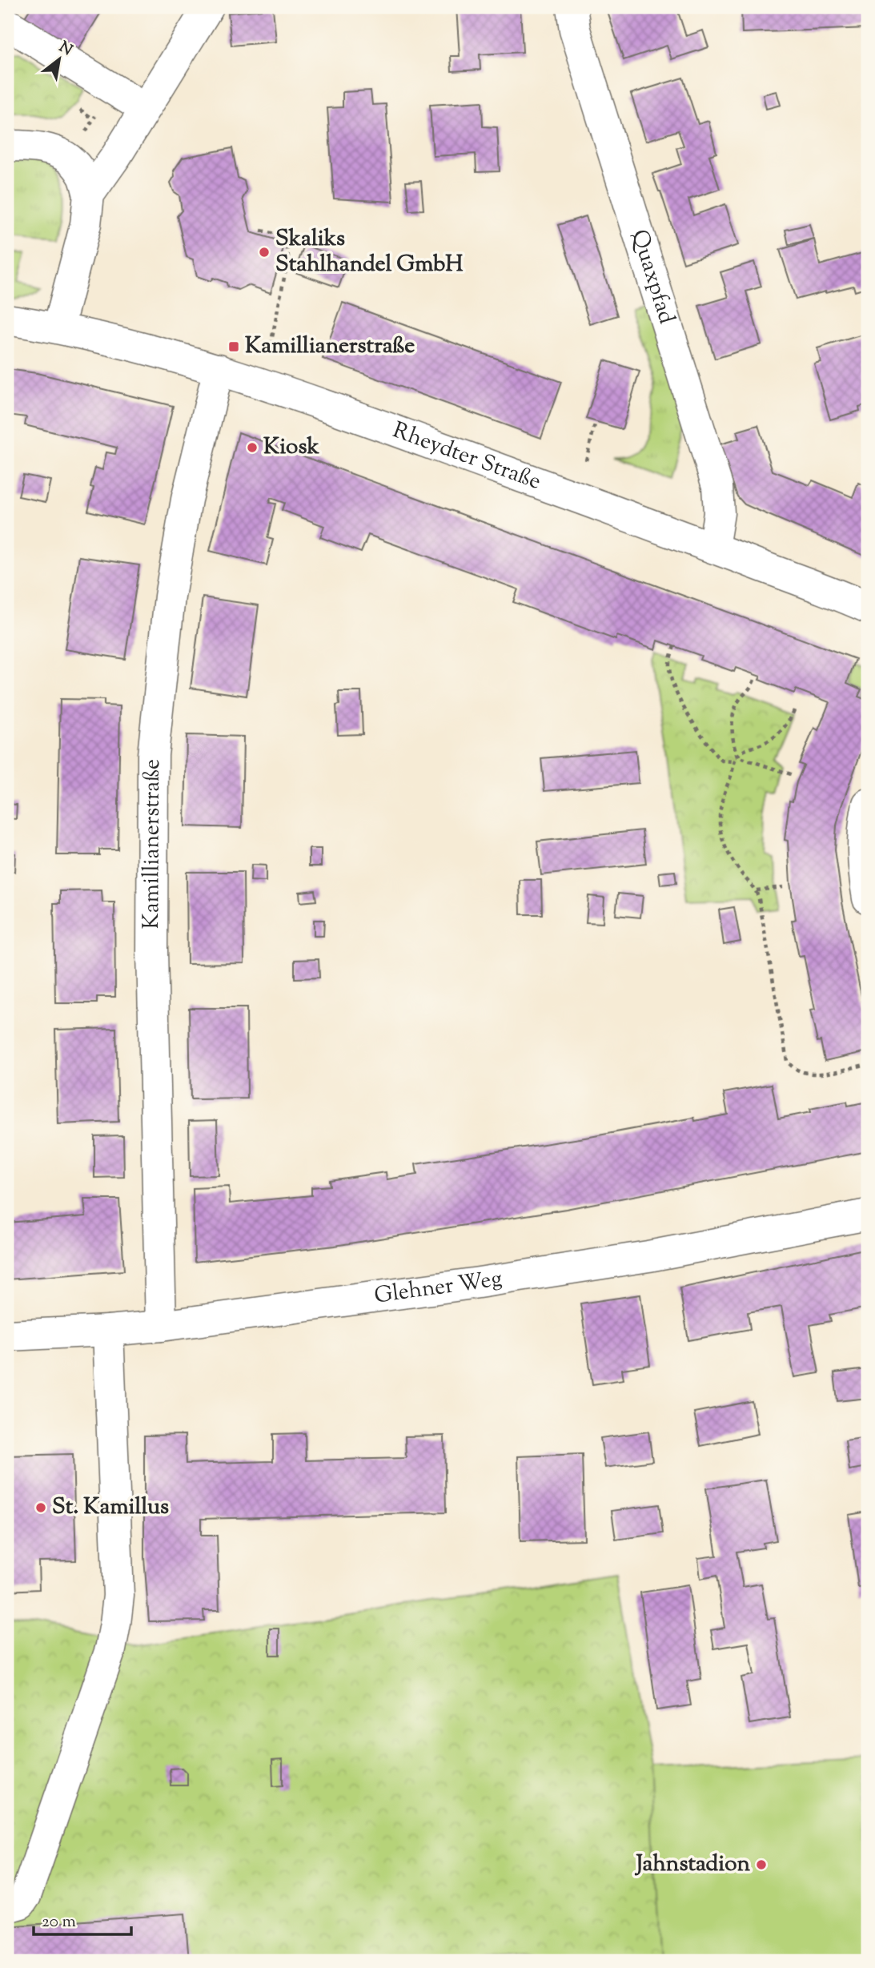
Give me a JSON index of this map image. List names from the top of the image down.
{
  "streets": {
    "street": [
      "Quaxpfad",
      "Rheydter Straße",
      "Kamillianerstraße",
      "Glehner Weg"
    ]
  },
  "crossings": [
    ["Quaxpfad", "Rheydter Straße"],
    ["Rheydter Straße", "Kamillianerstraße"],
    ["Kamillianerstraße", "Glehner Weg"]
  ],
  "places": {
    "other": [
      "Skaliks Stahlhandel GmbH",
      "Kiosk",
      "St. Kamillus",
      "Jahnstadion"
    ],
    "transit": ["Kamillianerstraße"]
  },
  "scale_bar": "20 m",
  "north": "top right"
}
